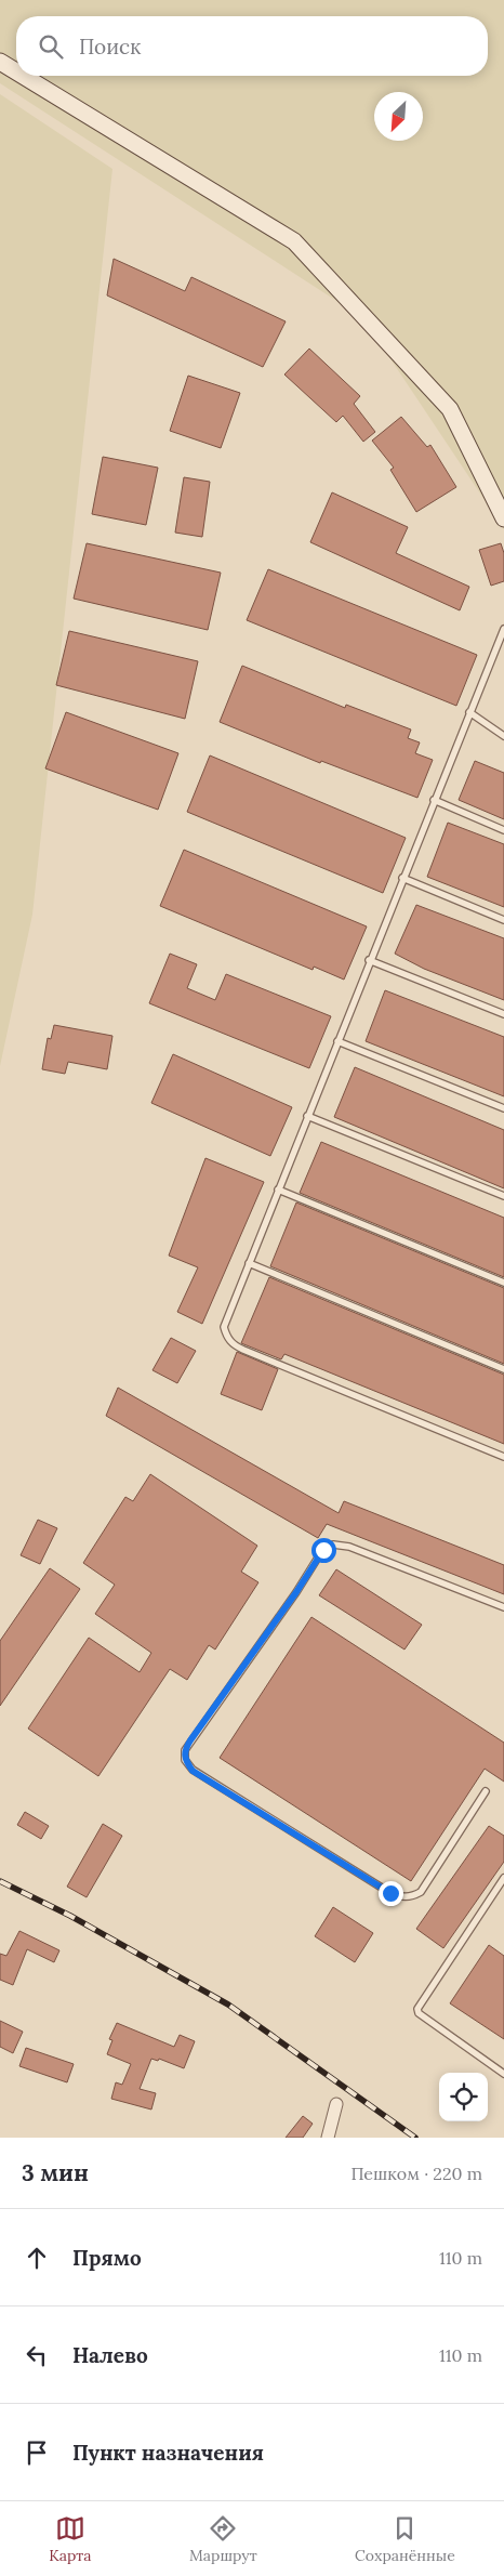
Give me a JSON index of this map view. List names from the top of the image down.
{
  "north": "bottom left",
  "page": {
    "search": "Поиск",
    "heading": ["3 мин", "Пешком · 220 m"],
    "list": [
      ["Прямо", "110 m"],
      ["Налево", "110 m"],
      "Пункт назначения"
    ],
    "nav": ["Карта", "Маршрут", "Сохранённые"]
  }
}
